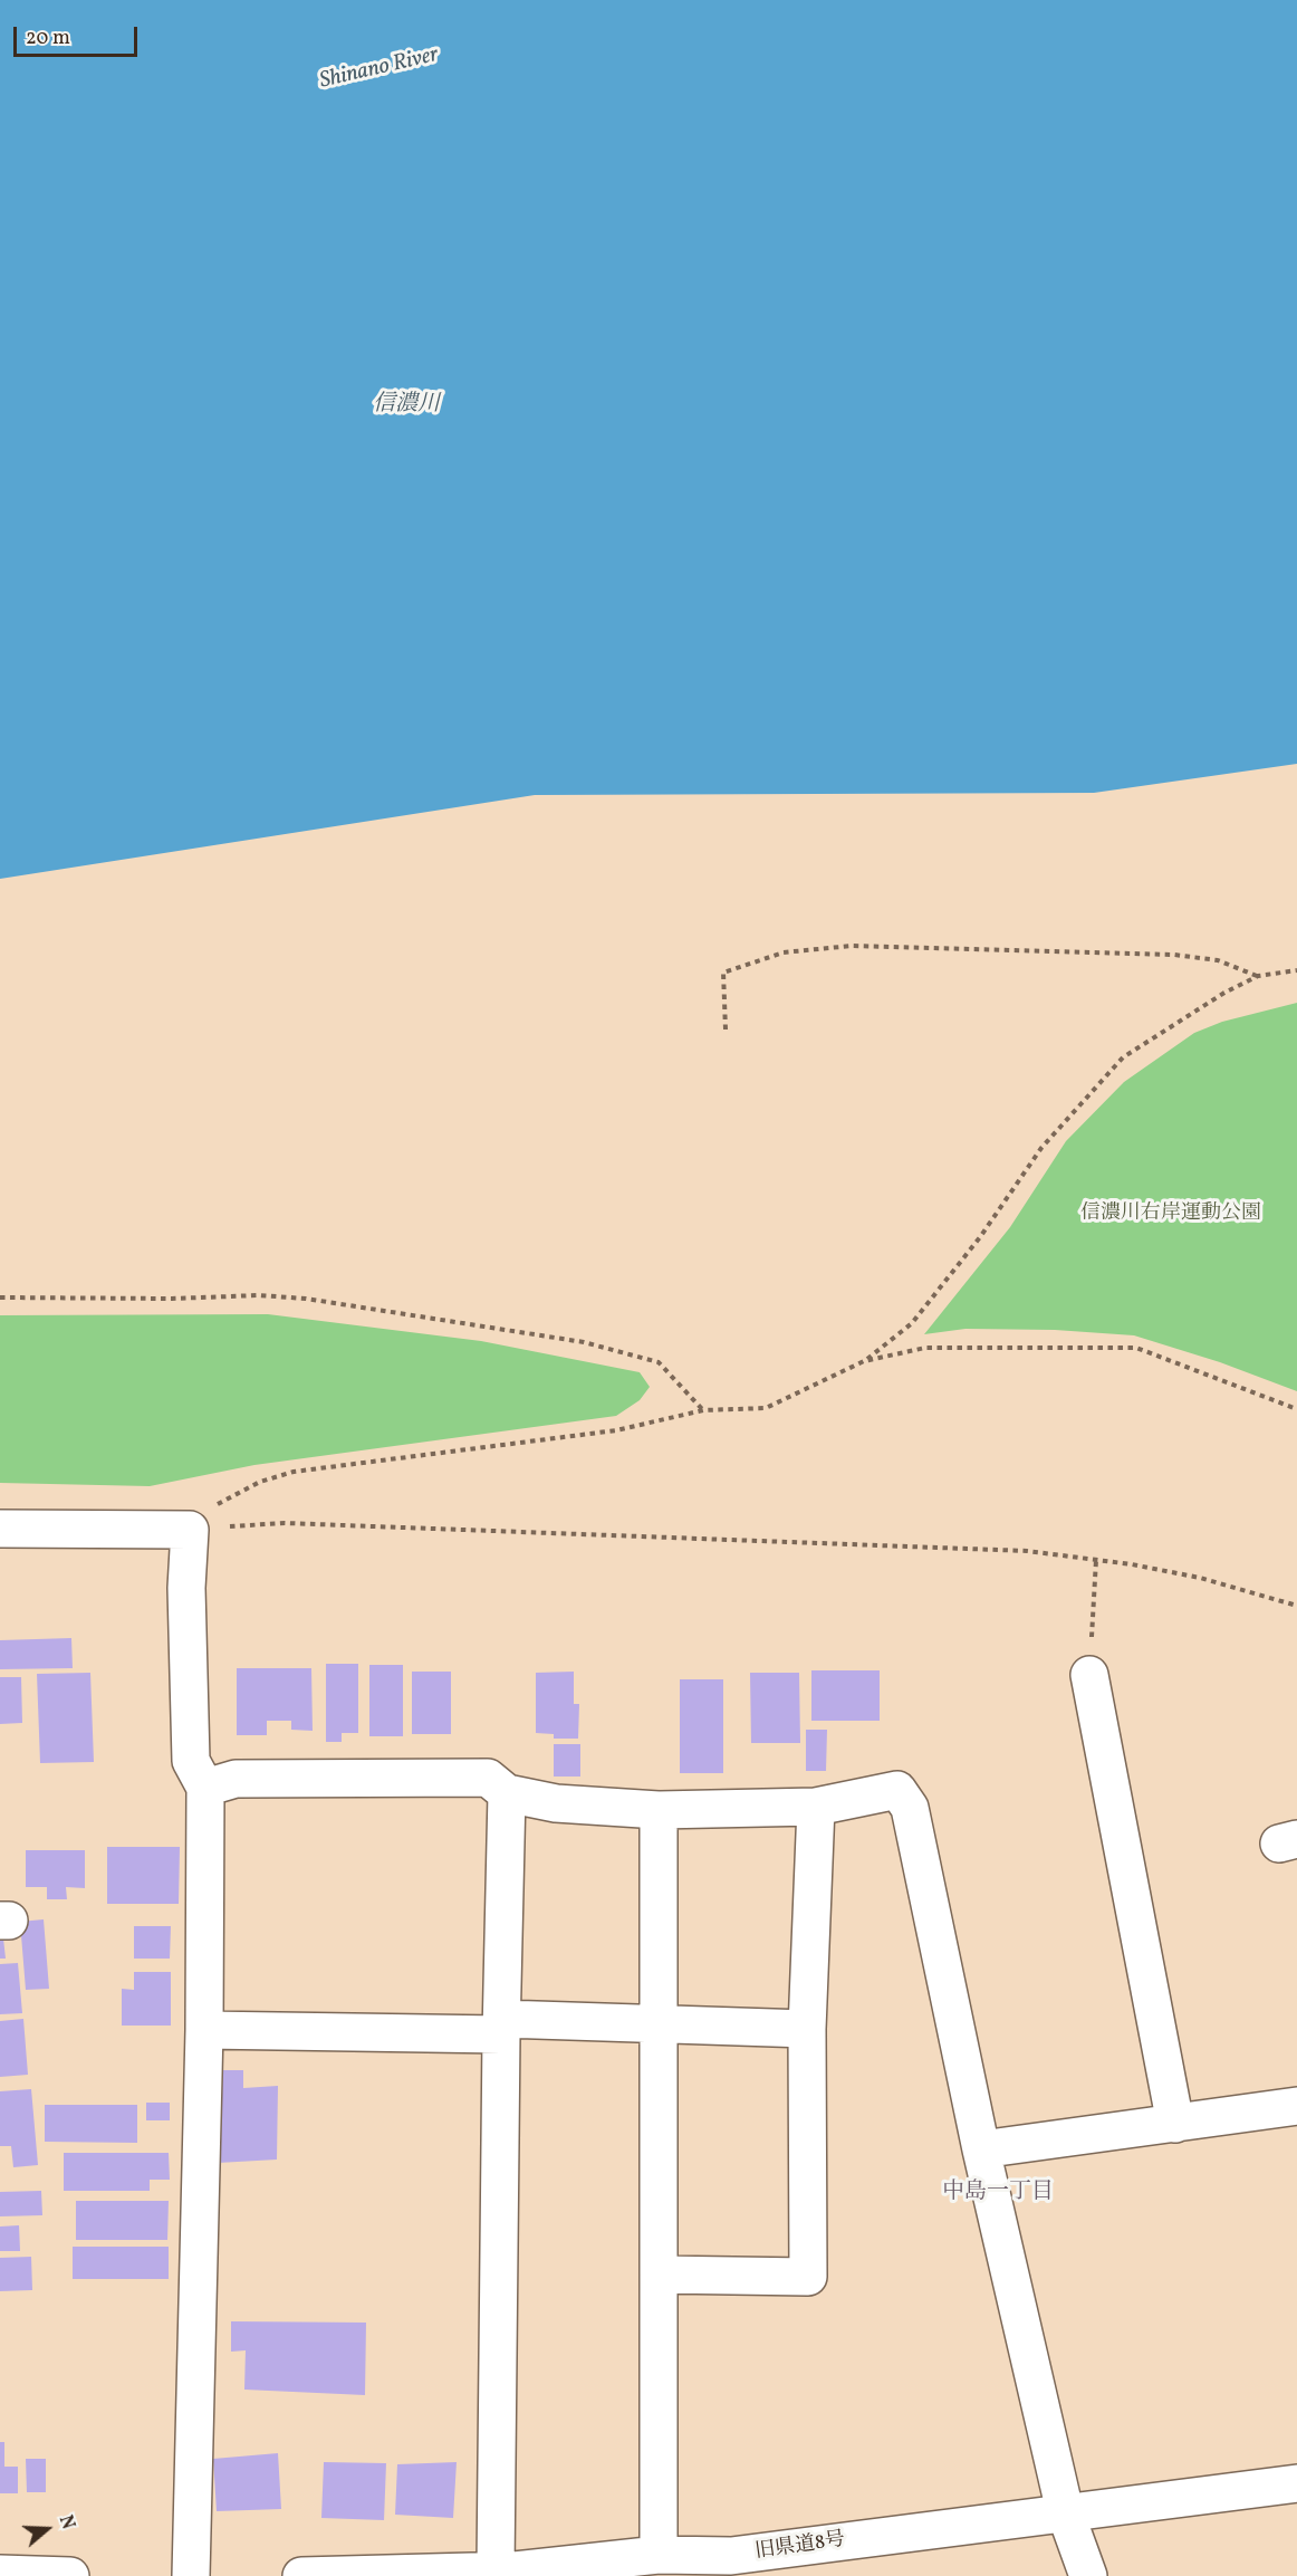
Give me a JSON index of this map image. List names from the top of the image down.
{
  "streets": {
    "street": ["旧県道8号"]
  },
  "districts": ["中島一丁目"],
  "water": ["Shinano River", "信濃川"],
  "parks": ["信濃川右岸運動公園"],
  "scale_bar": "20 m",
  "north": "right"
}
